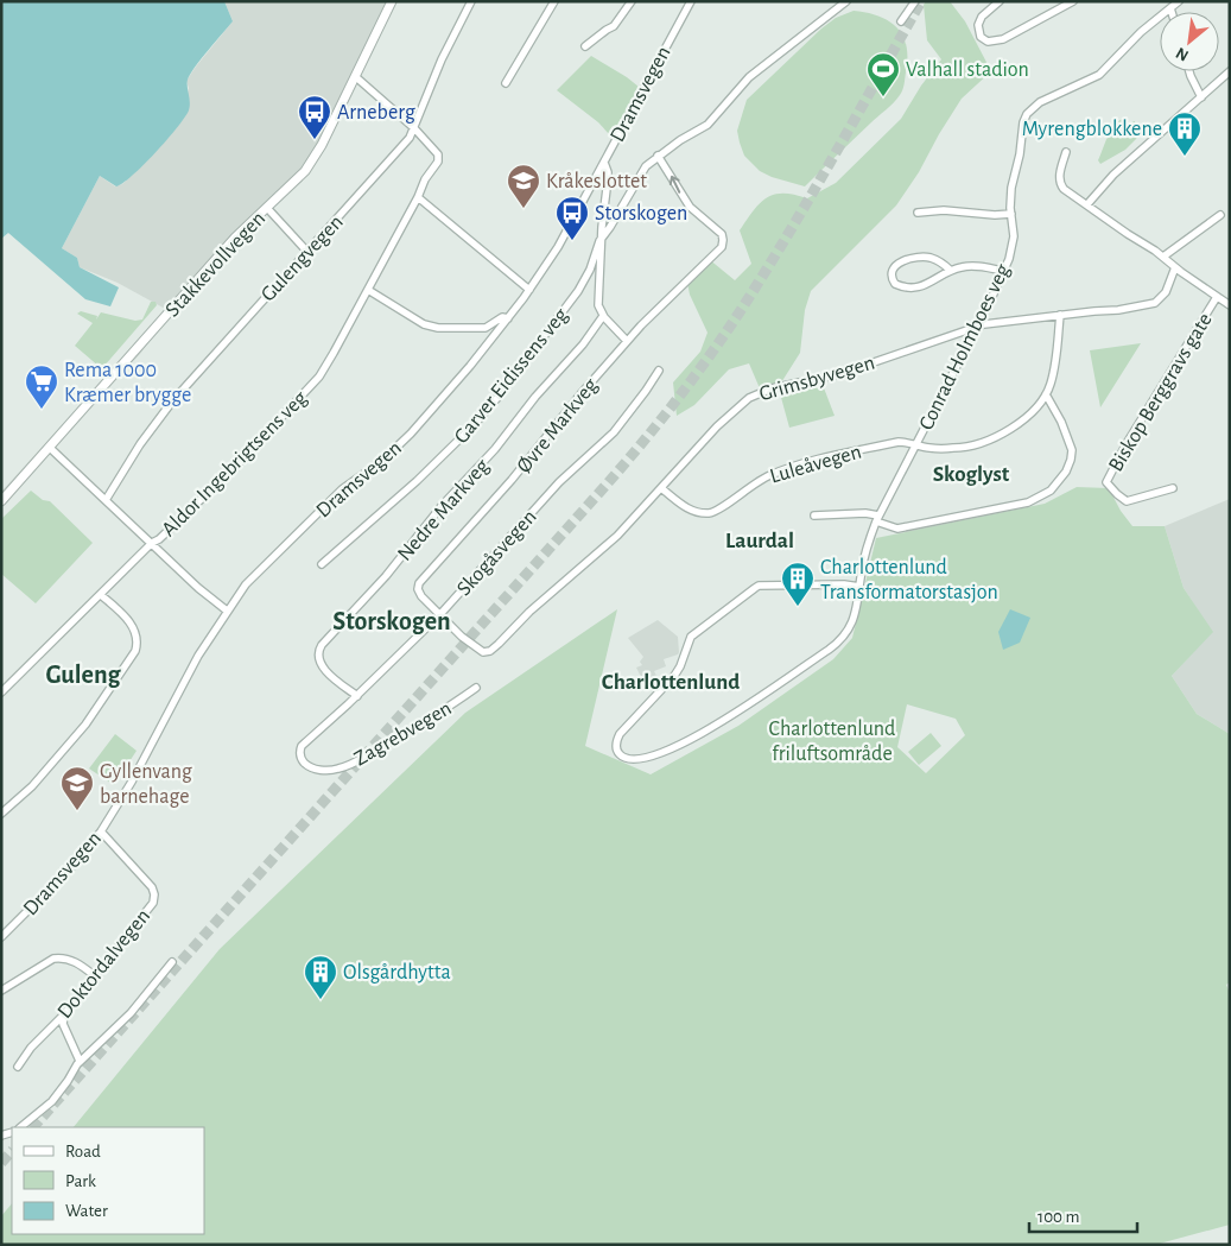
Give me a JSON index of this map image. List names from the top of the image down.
{
  "streets": {
    "street": [
      "Dramsvegen",
      "Gulengvegen",
      "Stakkevollvegen",
      "Conrad Holmboes veg",
      "Garver Eidissens veg",
      "Grimsbyvegen",
      "Biskop Berggravs gate",
      "Øvre Markveg",
      "Aldor Ingebrigtsens veg",
      "Luleåvegen",
      "Nedre Markveg",
      "Skogåsvegen",
      "Zagrebvegen",
      "Doktordalvegen"
    ]
  },
  "crossings": [
    ["Dramsvegen", "Doktordalvegen"],
    ["Gulengvegen", "Aldor Ingebrigtsens veg"],
    ["Conrad Holmboes veg", "Grimsbyvegen"],
    ["Conrad Holmboes veg", "Luleåvegen"],
    ["Garver Eidissens veg", "Øvre Markveg"],
    ["Grimsbyvegen", "Øvre Markveg"],
    ["Grimsbyvegen", "Luleåvegen"],
    ["Grimsbyvegen", "Skogåsvegen"],
    ["Øvre Markveg", "Skogåsvegen"],
    ["Nedre Markveg", "Skogåsvegen"],
    ["Skogåsvegen", "Zagrebvegen"]
  ],
  "districts": [
    "Skoglyst",
    "Laurdal",
    "Storskogen",
    "Guleng",
    "Charlottenlund"
  ],
  "parks": ["Charlottenlund friluftsområde"],
  "places": {
    "sports": ["Valhall stadion"],
    "bus stop": ["Arneberg", "Storskogen"],
    "building": ["Myrengblokkene", "Charlottenlund Transformatorstasjon", "Olsgårdhytta"],
    "school or university": ["Kråkeslottet", "Gyllenvang barnehage"],
    "supermarket": ["Rema 1000 Kræmer brygge"]
  },
  "legend": ["Road", "Park", "Water"],
  "scale_bar": "100 m",
  "north": "bottom left"
}
